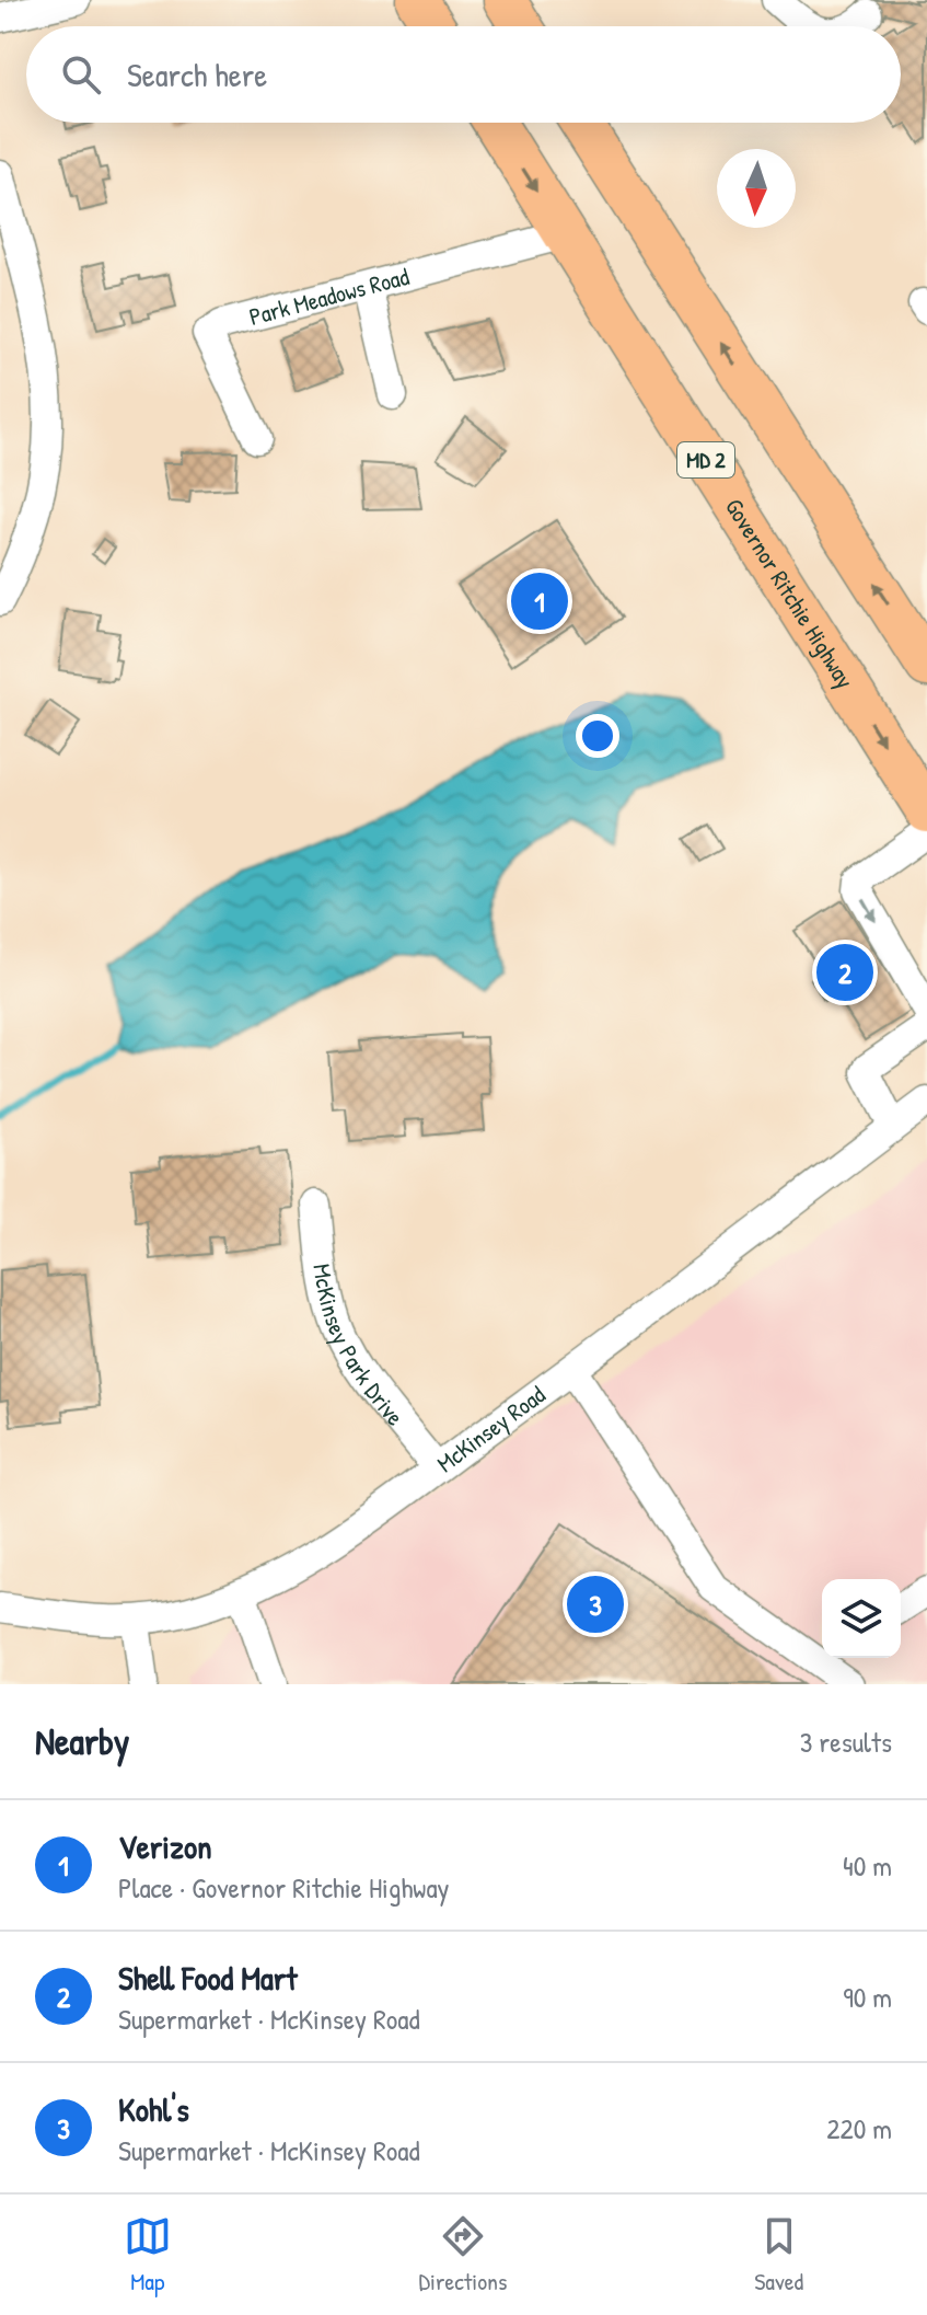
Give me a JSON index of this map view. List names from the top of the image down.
{
  "streets": {
    "highway": ["MD 2", "Governor Ritchie Highway"],
    "street": ["Park Meadows Road", "McKinsey Park Drive", "McKinsey Road"]
  },
  "crossings": [
    ["Park Meadows Road", "Governor Ritchie Highway"],
    ["McKinsey Park Drive", "McKinsey Road"]
  ],
  "north": "bottom",
  "page": {
    "search": "Search here",
    "pins": ["1", "2", "3"],
    "heading": ["Nearby", "3 results"],
    "list": [
      {
        "mark": "1",
        "name": "Verizon",
        "note": "Place · Governor Ritchie Highway",
        "value": "40 m"
      },
      {
        "mark": "2",
        "name": "Shell Food Mart",
        "note": "Supermarket · McKinsey Road",
        "value": "90 m"
      },
      {
        "mark": "3",
        "name": "Kohl's",
        "note": "Supermarket · McKinsey Road",
        "value": "220 m"
      }
    ],
    "nav": ["Map", "Directions", "Saved"]
  }
}
